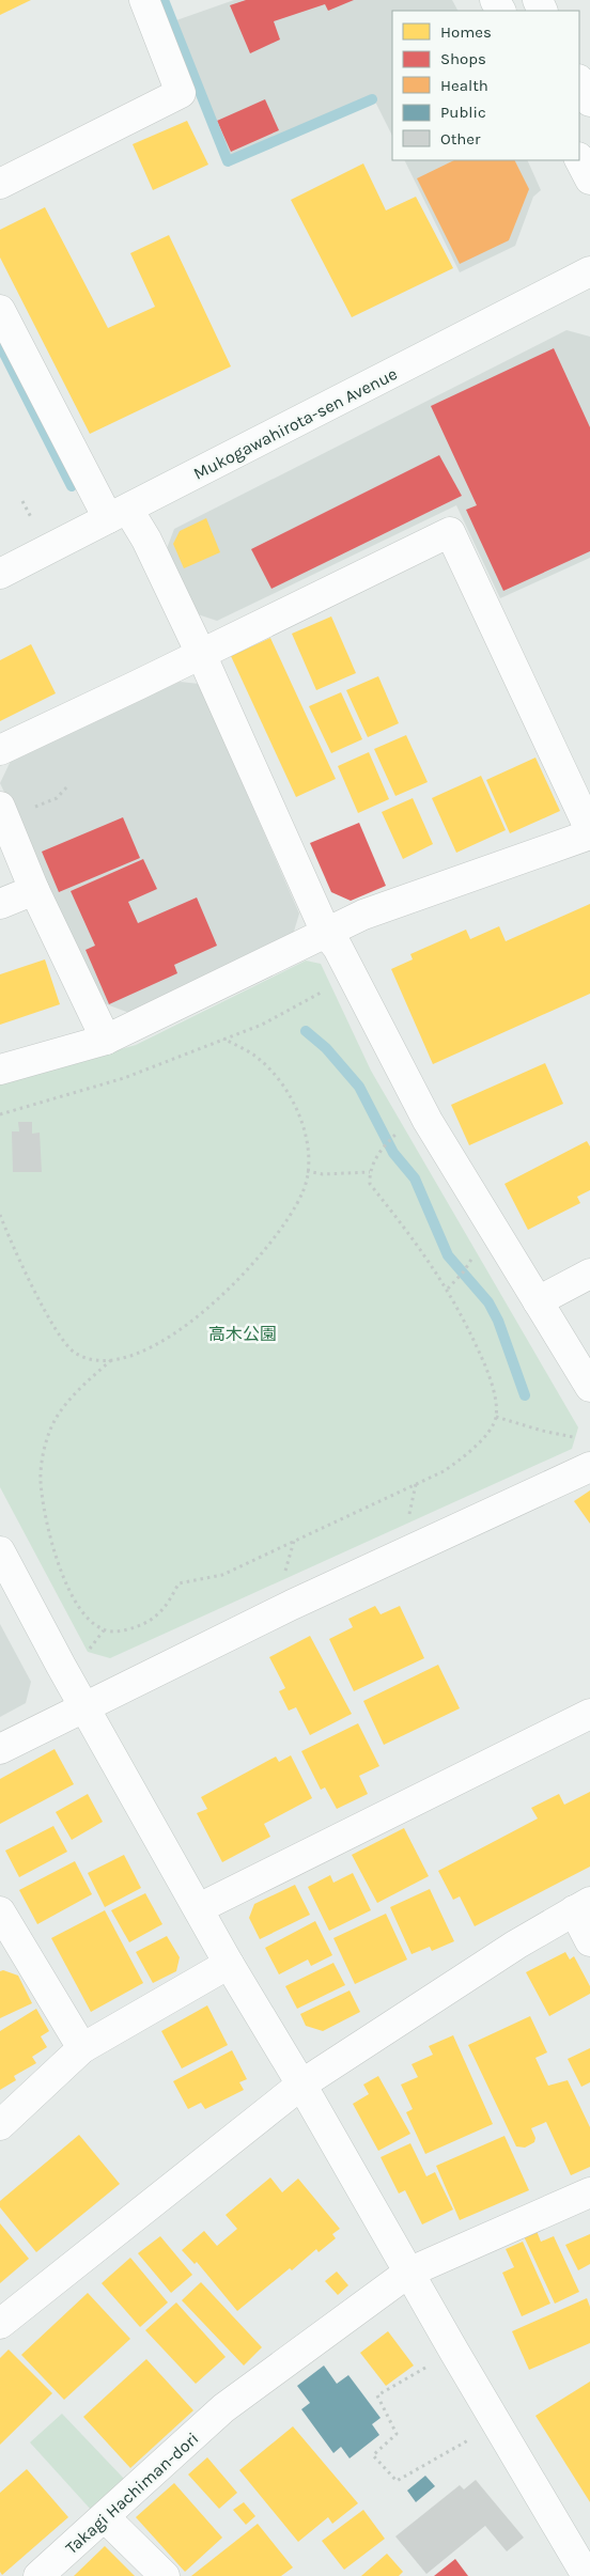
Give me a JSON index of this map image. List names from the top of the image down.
{
  "streets": {
    "street": ["Mukogawahirota-sen Avenue", "Takagi Hachiman-dori"]
  },
  "parks": ["高木公園"],
  "legend": [
    "Homes",
    "Shops",
    "Health",
    "Public",
    "Other"
  ]
}
